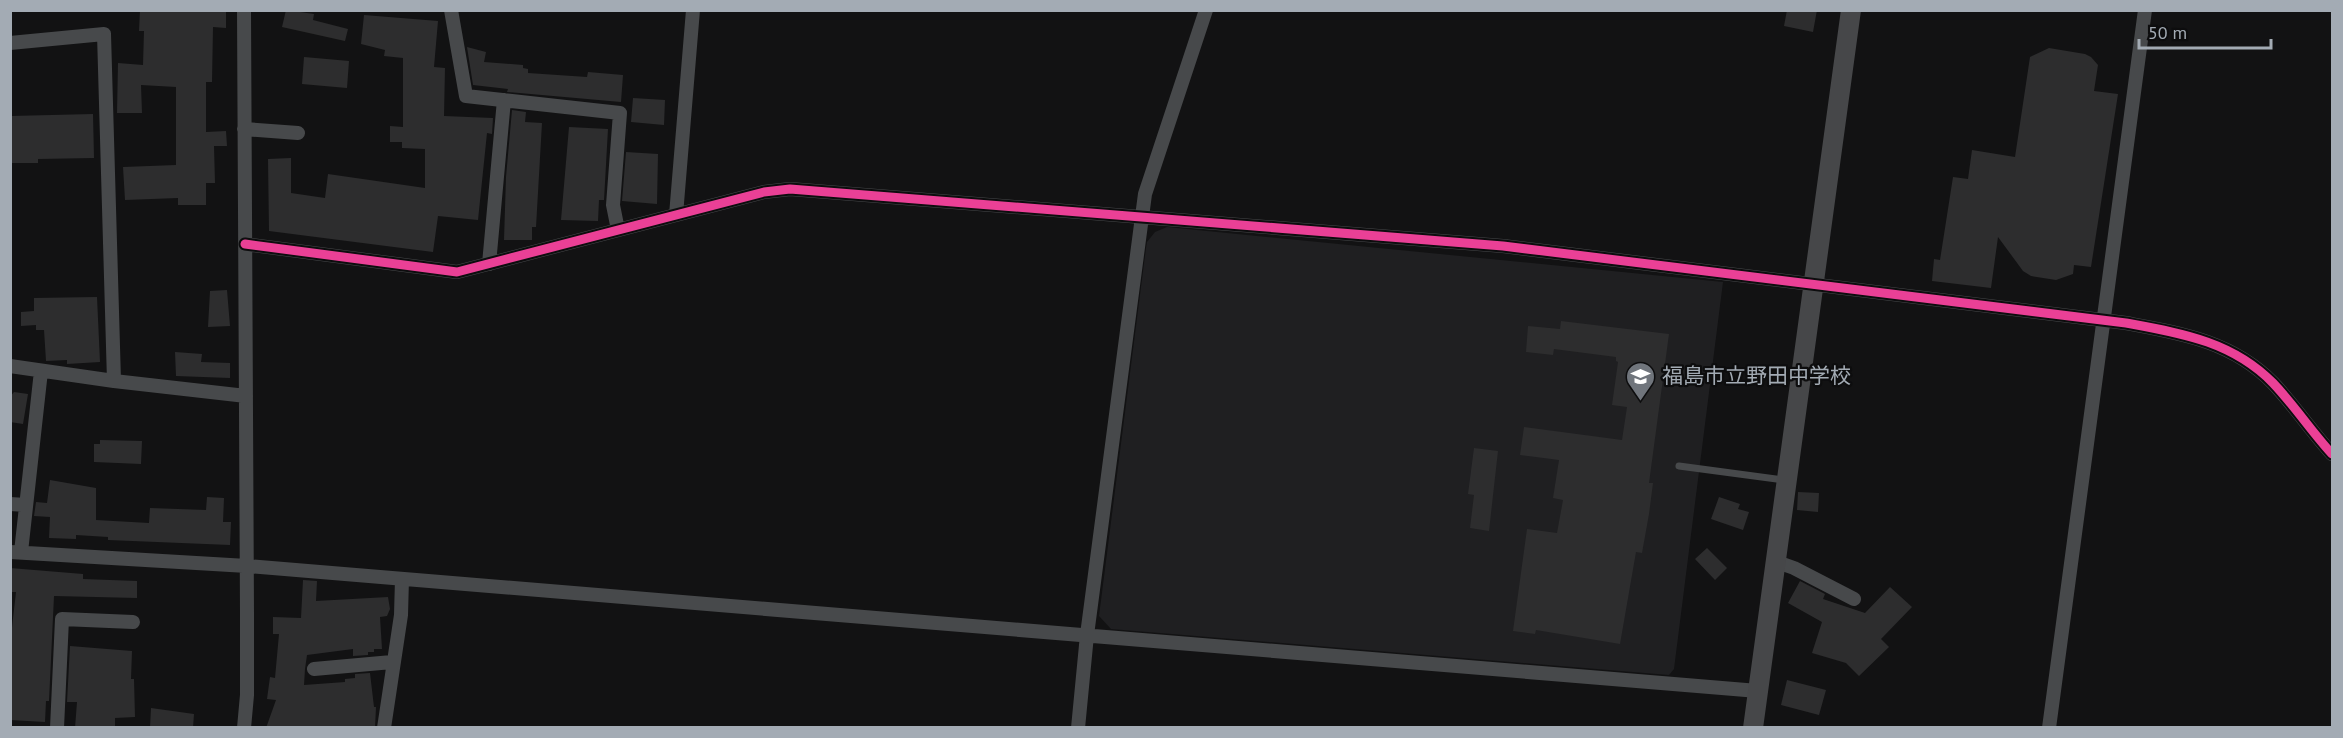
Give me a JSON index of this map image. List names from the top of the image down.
{
  "places": {
    "school or university": ["福島市立野田中学校"]
  },
  "scale_bar": "50 m"
}
